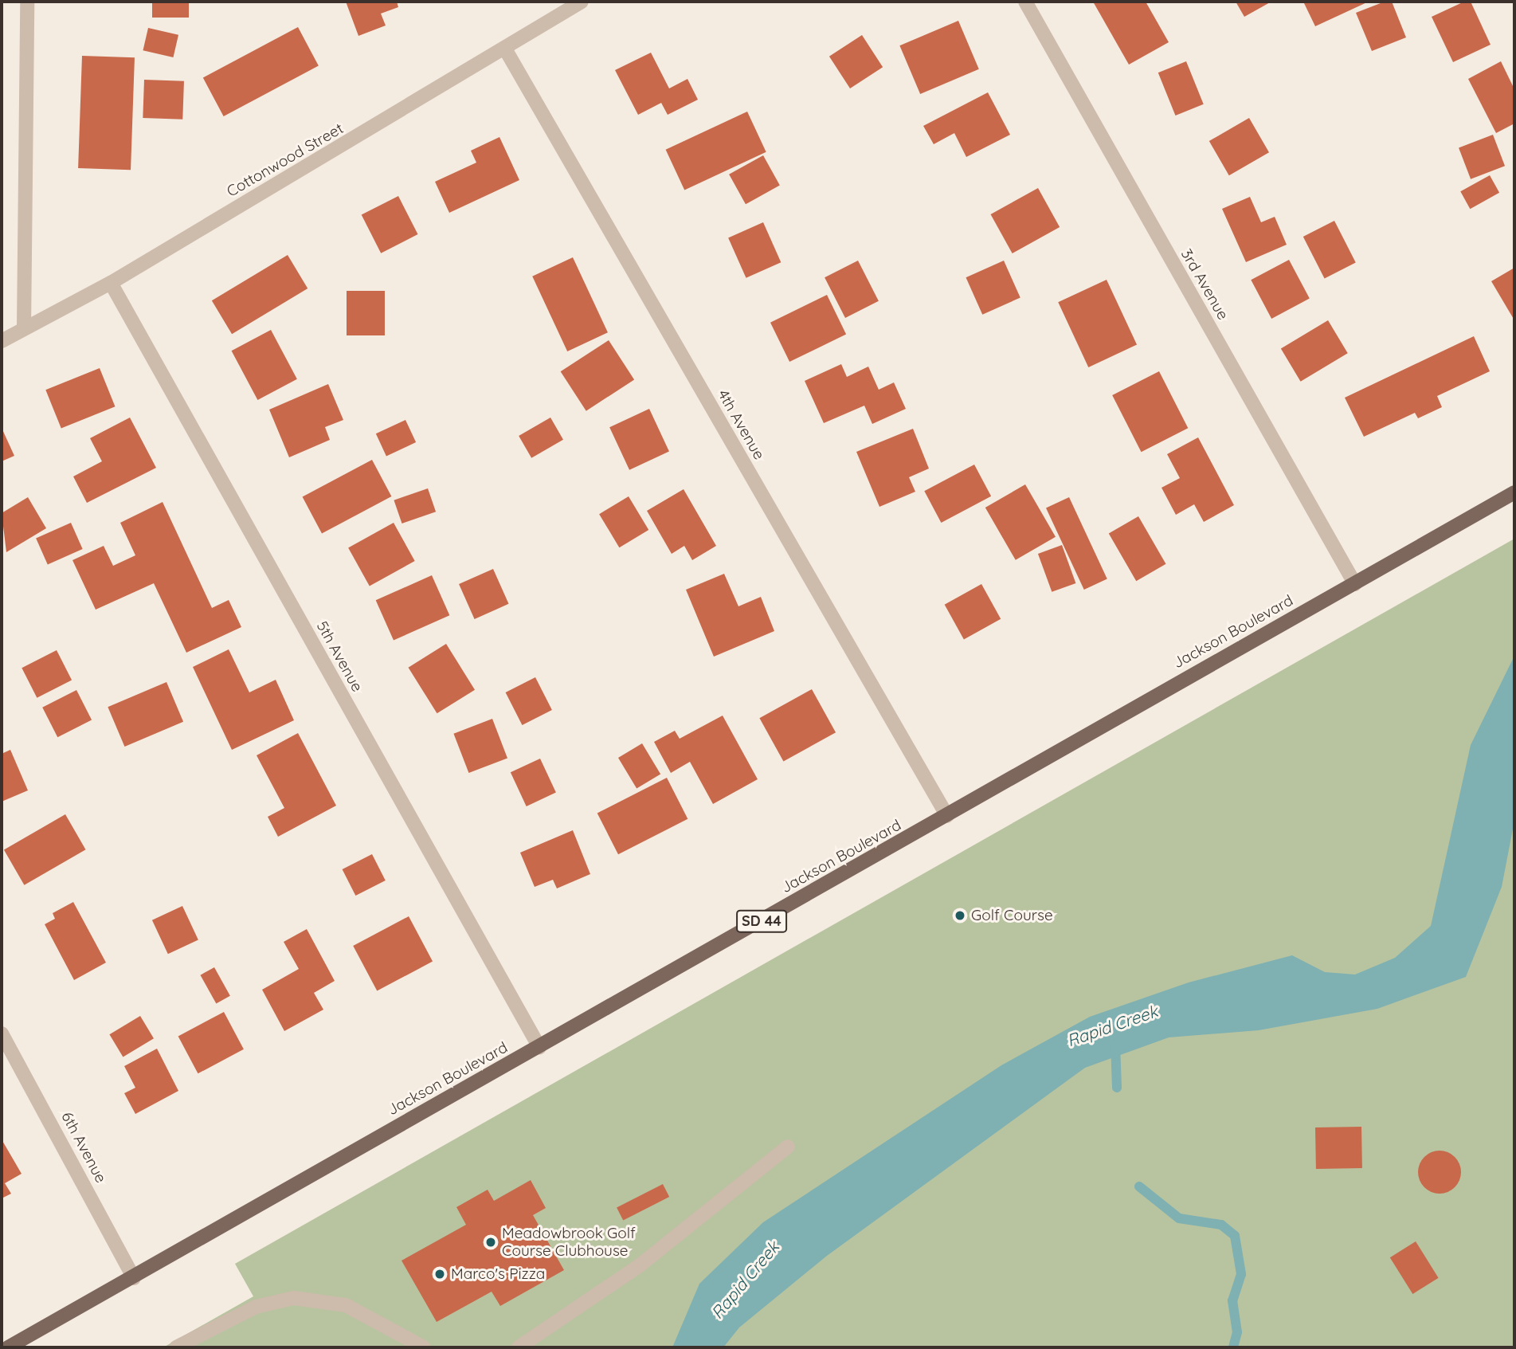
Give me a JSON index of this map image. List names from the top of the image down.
{
  "streets": {
    "main road": ["Jackson Boulevard", "SD 44"],
    "street": [
      "Cottonwood Street",
      "3rd Avenue",
      "4th Avenue",
      "5th Avenue",
      "6th Avenue"
    ]
  },
  "crossings": [
    ["Cottonwood Street", "4th Avenue"],
    ["Cottonwood Street", "5th Avenue"],
    ["3rd Avenue", "Jackson Boulevard"],
    ["4th Avenue", "Jackson Boulevard"],
    ["Jackson Boulevard", "5th Avenue"],
    ["Jackson Boulevard", "6th Avenue"]
  ],
  "water": ["Rapid Creek"],
  "places": ["Golf Course", "Meadowbrook Golf Course Clubhouse", "Marco's Pizza"]
}
